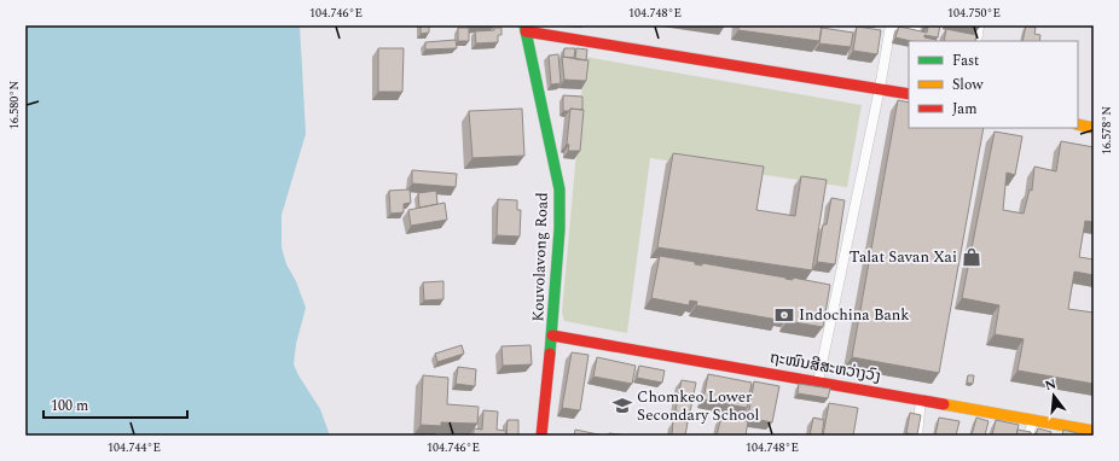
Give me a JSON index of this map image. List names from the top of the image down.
{
  "streets": {
    "street": ["Kouvolavong Road", "ຖະໜົນສີສະຫວ່າງວົງ"]
  },
  "crossings": [
    ["Kouvolavong Road", "ຖະໜົນສີສະຫວ່າງວົງ"]
  ],
  "places": {
    "shop": ["Talat Savan Xai"],
    "bank": ["Indochina Bank"],
    "school or university": ["Chomkeo Lower Secondary School"]
  },
  "legend": ["Fast", "Slow", "Jam"],
  "scale_bar": "100 m",
  "north": "top",
  "coordinates": [
    "104.746°E",
    "104.748°E",
    "104.750°E",
    "16.580°N",
    "16.578°N",
    "104.744°E"
  ]
}
